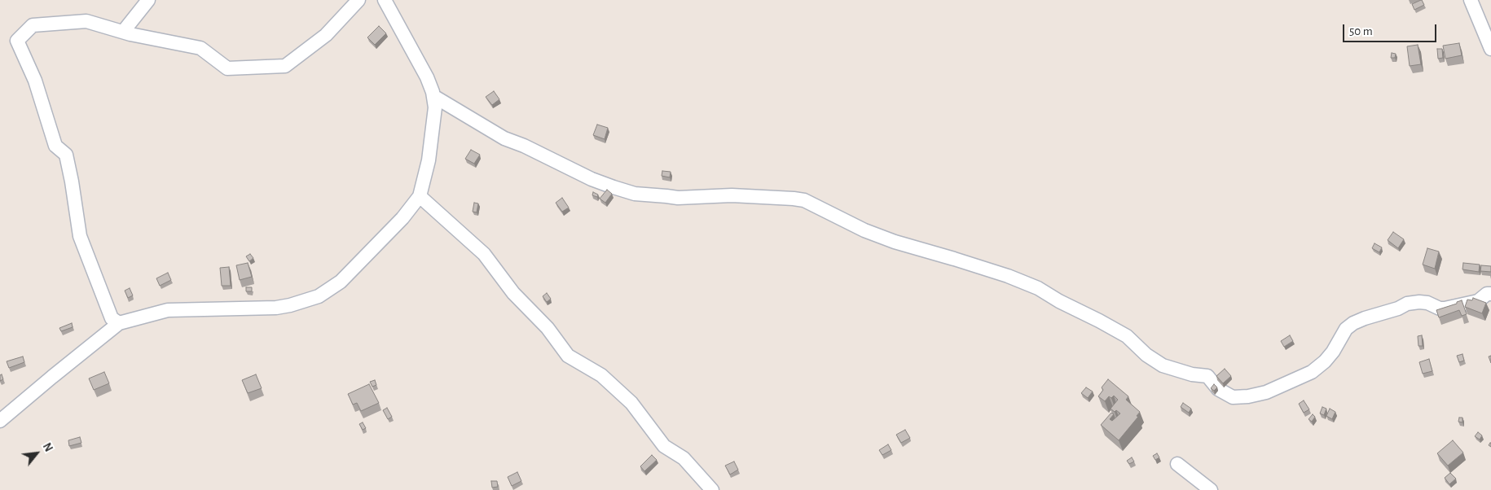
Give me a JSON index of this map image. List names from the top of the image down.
{
  "scale_bar": "50 m",
  "north": "top right"
}
